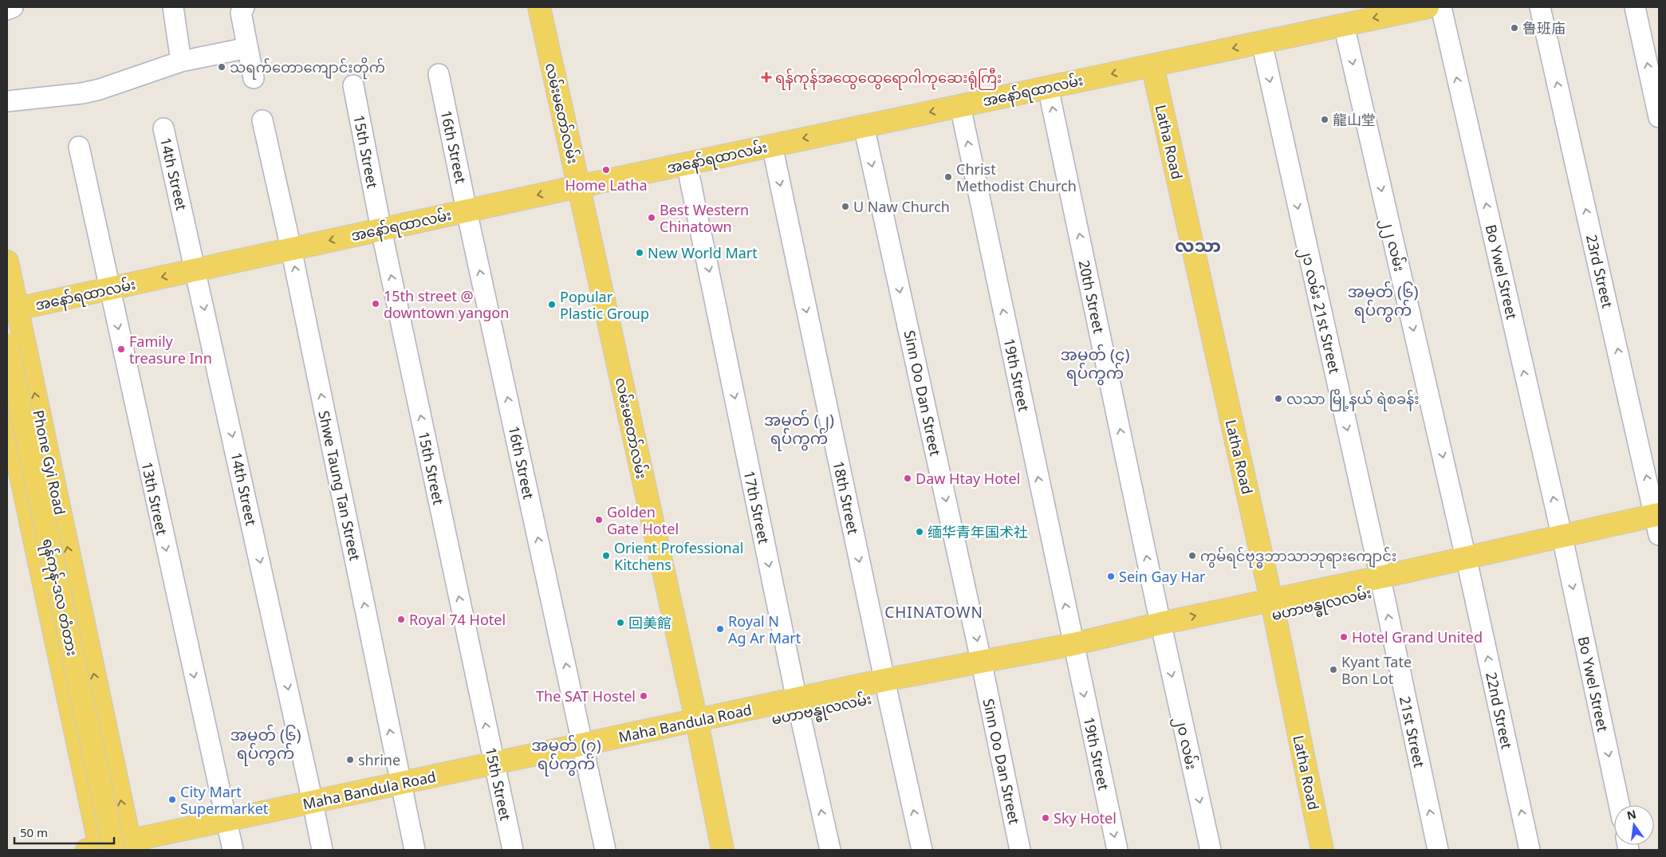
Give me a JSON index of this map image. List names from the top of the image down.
{
  "streets": {
    "main road": [
      "အနော်ရထာလမ်း",
      "လမ်းမတော်လမ်း",
      "Latha Road",
      "Phone Gyi Road",
      "ရန်ကုန်-ဒလ တံတား",
      "မဟာဗန္ဓုလလမ်း"
    ],
    "street": [
      "16th Street",
      "15th Street",
      "14th Street",
      "၂၂ လမ်း",
      "23rd Street",
      "Bo Ywel Street",
      "20th Street",
      "၂၁ လမ်း 21st Street",
      "19th Street",
      "Sinn Oo Dan Street",
      "Shwe Taung Tan Street",
      "18th Street",
      "13th Street",
      "17th Street",
      "22nd Street",
      "21st Street",
      "၂၀ လမ်း"
    ]
  },
  "crossings": [
    ["အနော်ရထာလမ်း", "လမ်းမတော်လမ်း"],
    ["အနော်ရထာလမ်း", "Latha Road"],
    ["အနော်ရထာလမ်း", "16th Street"],
    ["အနော်ရထာလမ်း", "15th Street"],
    ["အနော်ရထာလမ်း", "14th Street"],
    ["အနော်ရထာလမ်း", "၂၂ လမ်း"],
    ["အနော်ရထာလမ်း", "20th Street"],
    ["အနော်ရထာလမ်း", "၂၁ လမ်း 21st Street"],
    ["အနော်ရထာလမ်း", "19th Street"],
    ["အနော်ရထာလမ်း", "Sinn Oo Dan Street"],
    ["အနော်ရထာလမ်း", "Phone Gyi Road"],
    ["အနော်ရထာလမ်း", "Shwe Taung Tan Street"],
    ["အနော်ရထာလမ်း", "18th Street"],
    ["အနော်ရထာလမ်း", "13th Street"],
    ["အနော်ရထာလမ်း", "17th Street"],
    ["လမ်းမတော်လမ်း", "မဟာဗန္ဓုလလမ်း"],
    ["Latha Road", "မဟာဗန္ဓုလလမ်း"],
    ["16th Street", "မဟာဗန္ဓုလလမ်း"],
    ["15th Street", "မဟာဗန္ဓုလလမ်း"],
    ["14th Street", "မဟာဗန္ဓုလလမ်း"],
    ["၂၂ လမ်း", "မဟာဗန္ဓုလလမ်း"],
    ["၂၂ လမ်း", "22nd Street"],
    ["23rd Street", "မဟာဗန္ဓုလလမ်း"],
    ["Bo Ywel Street", "မဟာဗန္ဓုလလမ်း"],
    ["20th Street", "မဟာဗန္ဓုလလမ်း"],
    ["20th Street", "၂၀ လမ်း"],
    ["၂၁ လမ်း 21st Street", "မဟာဗန္ဓုလလမ်း"],
    ["၂၁ လမ်း 21st Street", "21st Street"],
    ["19th Street", "မဟာဗန္ဓုလလမ်း"],
    ["Sinn Oo Dan Street", "မဟာဗန္ဓုလလမ်း"],
    ["Phone Gyi Road", "ရန်ကုန်-ဒလ တံတား"],
    ["Phone Gyi Road", "မဟာဗန္ဓုလလမ်း"],
    ["Shwe Taung Tan Street", "မဟာဗန္ဓုလလမ်း"],
    ["18th Street", "မဟာဗန္ဓုလလမ်း"],
    ["13th Street", "မဟာဗန္ဓုလလမ်း"],
    ["17th Street", "မဟာဗန္ဓုလလမ်း"],
    ["ရန်ကုန်-ဒလ တံတား", "မဟာဗန္ဓုလလမ်း"],
    ["မဟာဗန္ဓုလလမ်း", "22nd Street"],
    ["မဟာဗန္ဓုလလမ်း", "21st Street"],
    ["မဟာဗန္ဓုလလမ်း", "၂၀ လမ်း"]
  ],
  "one_way": [
    "အနော်ရထာလမ်း",
    "16th Street",
    "15th Street",
    "14th Street",
    "၂၂ လမ်း",
    "23rd Street",
    "20th Street",
    "၂၁ လမ်း 21st Street",
    "Sinn Oo Dan Street",
    "Shwe Taung Tan Street",
    "13th Street",
    "22nd Street",
    "21st Street",
    "၂၀ လမ်း"
  ],
  "districts": [
    "လသာ",
    "အမှတ် (၆) ရပ်ကွက်",
    "အမှတ် (၄) ရပ်ကွက်",
    "အမှတ် (၂) ရပ်ကွက်",
    "CHINATOWN",
    "အမှတ် (၆) ရပ်ကွက်",
    "အမှတ် (၇) ရပ်ကွက်"
  ],
  "places": {
    "other": [
      "鲁班庙",
      "သရက်တောကျောင်းတိုက်",
      "龍山堂",
      "Home Latha",
      "Christ Methodist Church",
      "U Naw Church",
      "Best Western Chinatown",
      "New World Mart",
      "15th street @ downtown yangon",
      "Popular Plastic Group",
      "Family treasure Inn",
      "လသာ မြို့နယ် ရဲစခန်း",
      "Daw Htay Hotel",
      "Golden Gate Hotel",
      "缅华青年国术社",
      "Orient Professional Kitchens",
      "ကွမ်ရင်ဗုဒ္ဓဘာသာဘုရားကျောင်း",
      "Sein Gay Har",
      "Royal 74 Hotel",
      "回美館",
      "Royal N Ag Ar Mart",
      "Hotel Grand United",
      "Kyant Tate Bon Lot",
      "The SAT Hostel",
      "shrine",
      "City Mart Supermarket",
      "Sky Hotel"
    ],
    "health": ["ရန်ကုန်အထွေထွေရောဂါကုဆေးရုံကြီး"]
  },
  "scale_bar": "50 m",
  "north": "top"
}
